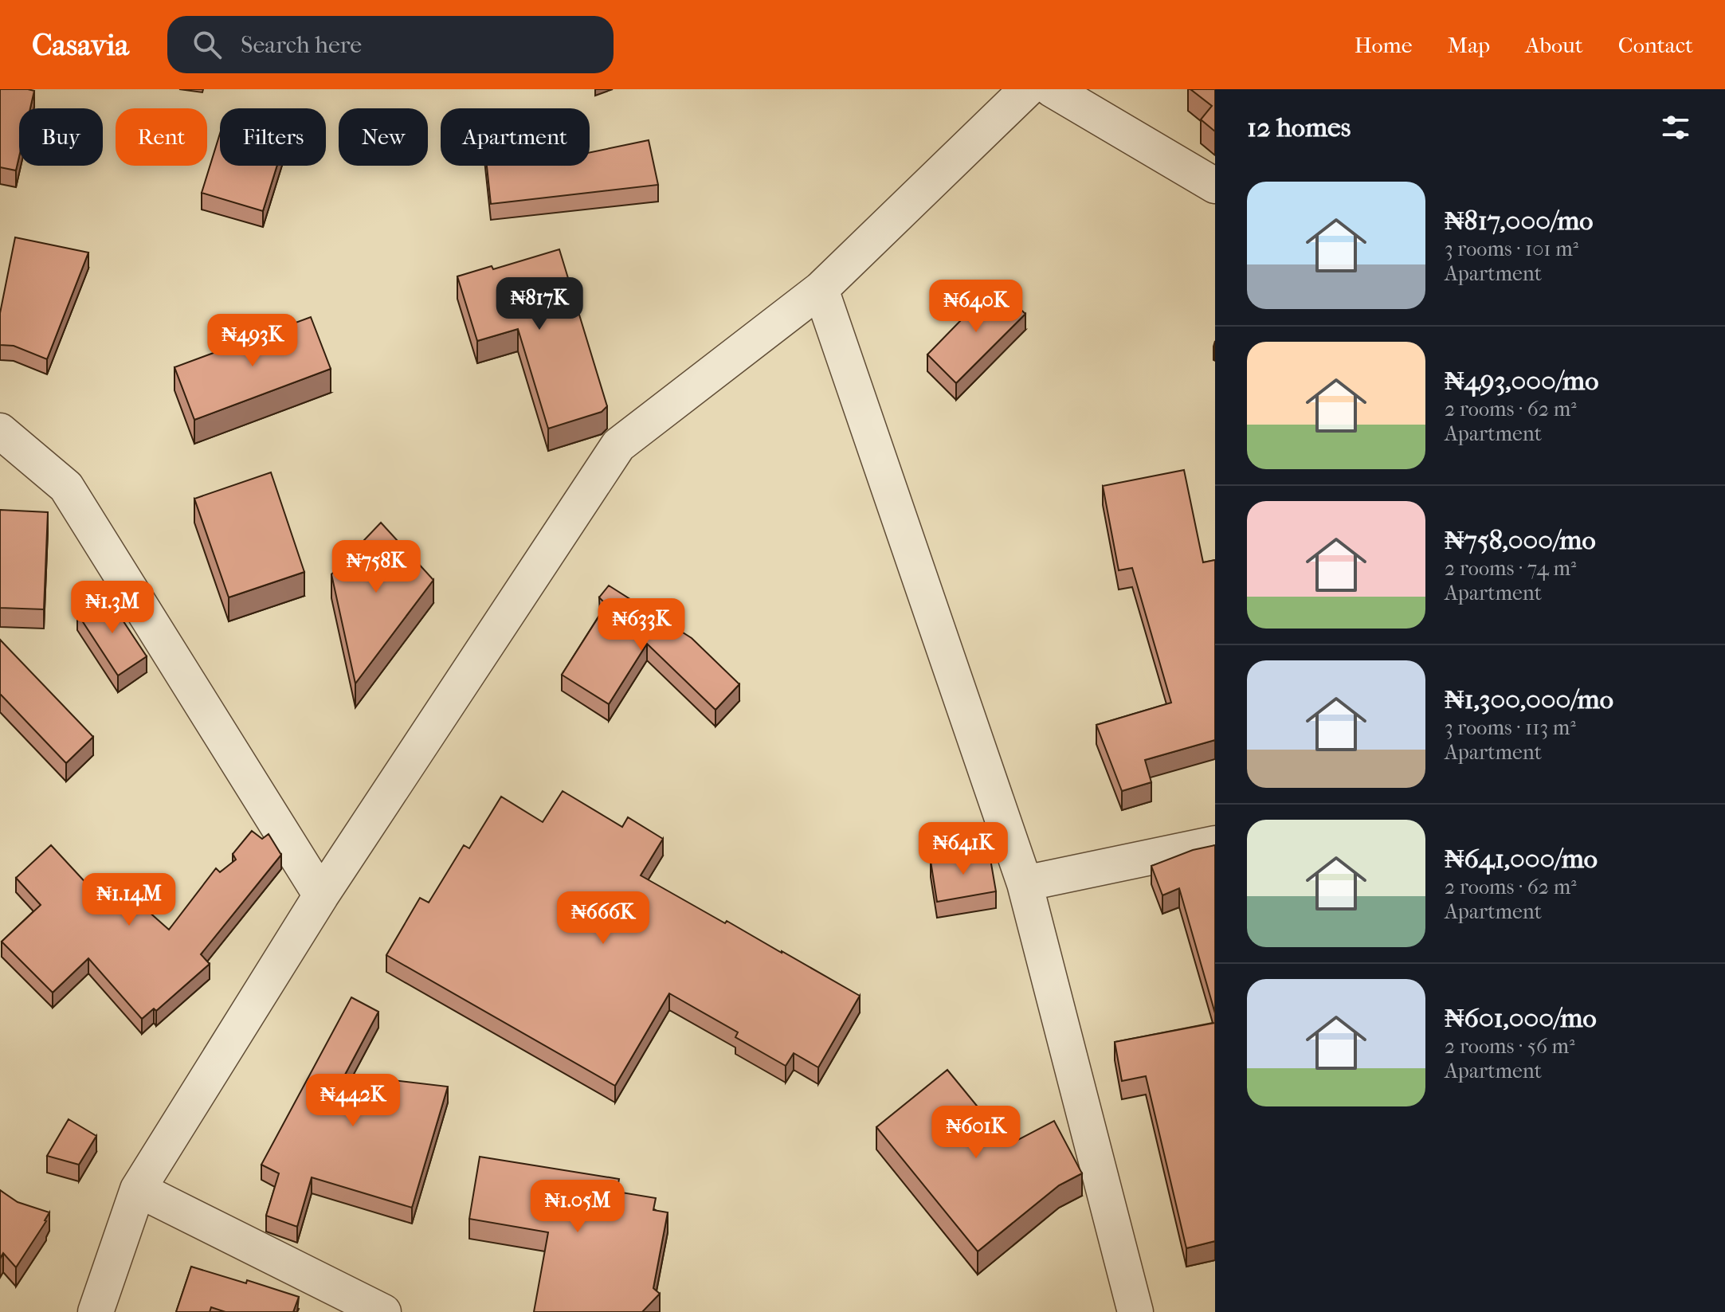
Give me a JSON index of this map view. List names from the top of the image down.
{
  "page": {
    "header": "Casavia",
    "search": "Search here",
    "nav": [
      "Home",
      "Map",
      "About",
      "Contact"
    ],
    "heading": "12 homes",
    "chip": [
      "Buy",
      "Rent",
      "Filters",
      "New",
      "Apartment"
    ],
    "list": [
      {
        "name": "₦817,000/mo",
        "note": "3 rooms · 101 m² · Apartment"
      },
      {
        "name": "₦493,000/mo",
        "note": "2 rooms · 62 m² · Apartment"
      },
      {
        "name": "₦758,000/mo",
        "note": "2 rooms · 74 m² · Apartment"
      },
      {
        "name": "₦1,300,000/mo",
        "note": "3 rooms · 113 m² · Apartment"
      },
      {
        "name": "₦641,000/mo",
        "note": "2 rooms · 62 m² · Apartment"
      },
      {
        "name": "₦601,000/mo",
        "note": "2 rooms · 56 m² · Apartment"
      }
    ],
    "price": [
      "₦817K",
      "₦640K",
      "₦493K",
      "₦758K",
      "₦1.3M",
      "₦633K",
      "₦641K",
      "₦1.14M",
      "₦666K",
      "₦442K",
      "₦601K",
      "₦1.05M"
    ]
  }
}
